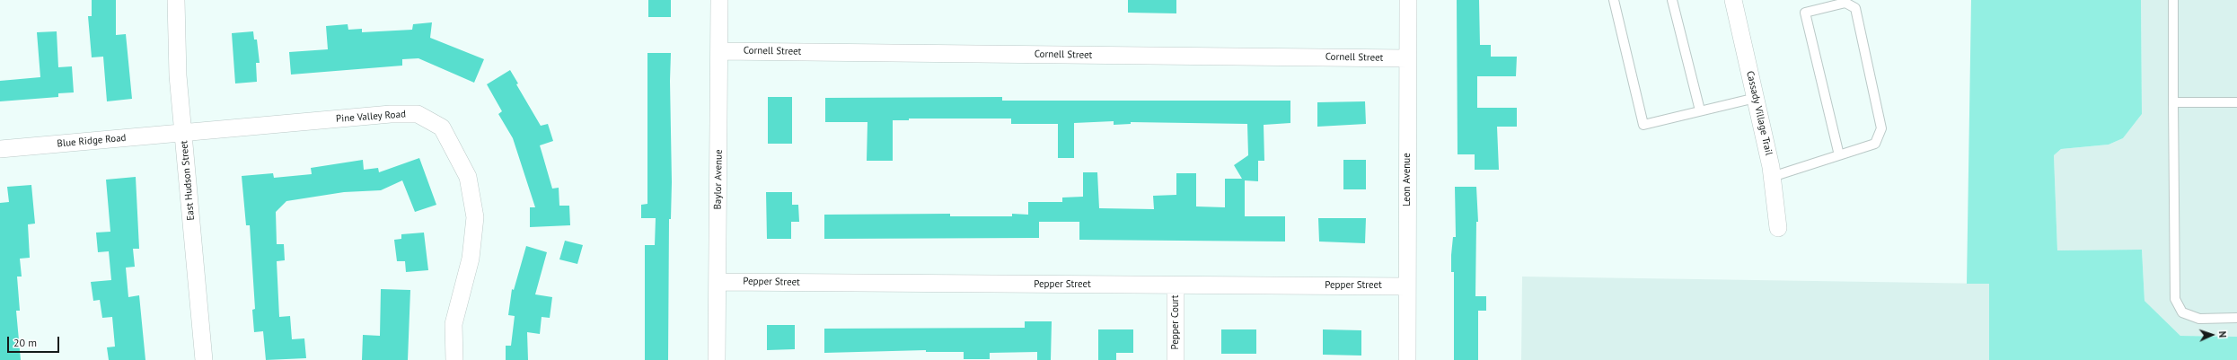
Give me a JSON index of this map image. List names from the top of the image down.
{
  "streets": {
    "street": [
      "Cornell Street",
      "Cassady Village Trail",
      "Pine Valley Road",
      "Blue Ridge Road",
      "Baylor Avenue",
      "Leon Avenue",
      "East Hudson Street",
      "Pepper Street",
      "Pepper Court"
    ]
  },
  "crossings": [
    ["Cornell Street", "Baylor Avenue"],
    ["Cornell Street", "Leon Avenue"],
    ["Pine Valley Road", "Blue Ridge Road"],
    ["Pine Valley Road", "East Hudson Street"],
    ["Blue Ridge Road", "East Hudson Street"],
    ["Baylor Avenue", "Pepper Street"],
    ["Leon Avenue", "Pepper Street"],
    ["Pepper Street", "Pepper Court"]
  ],
  "scale_bar": "20 m",
  "north": "right"
}
